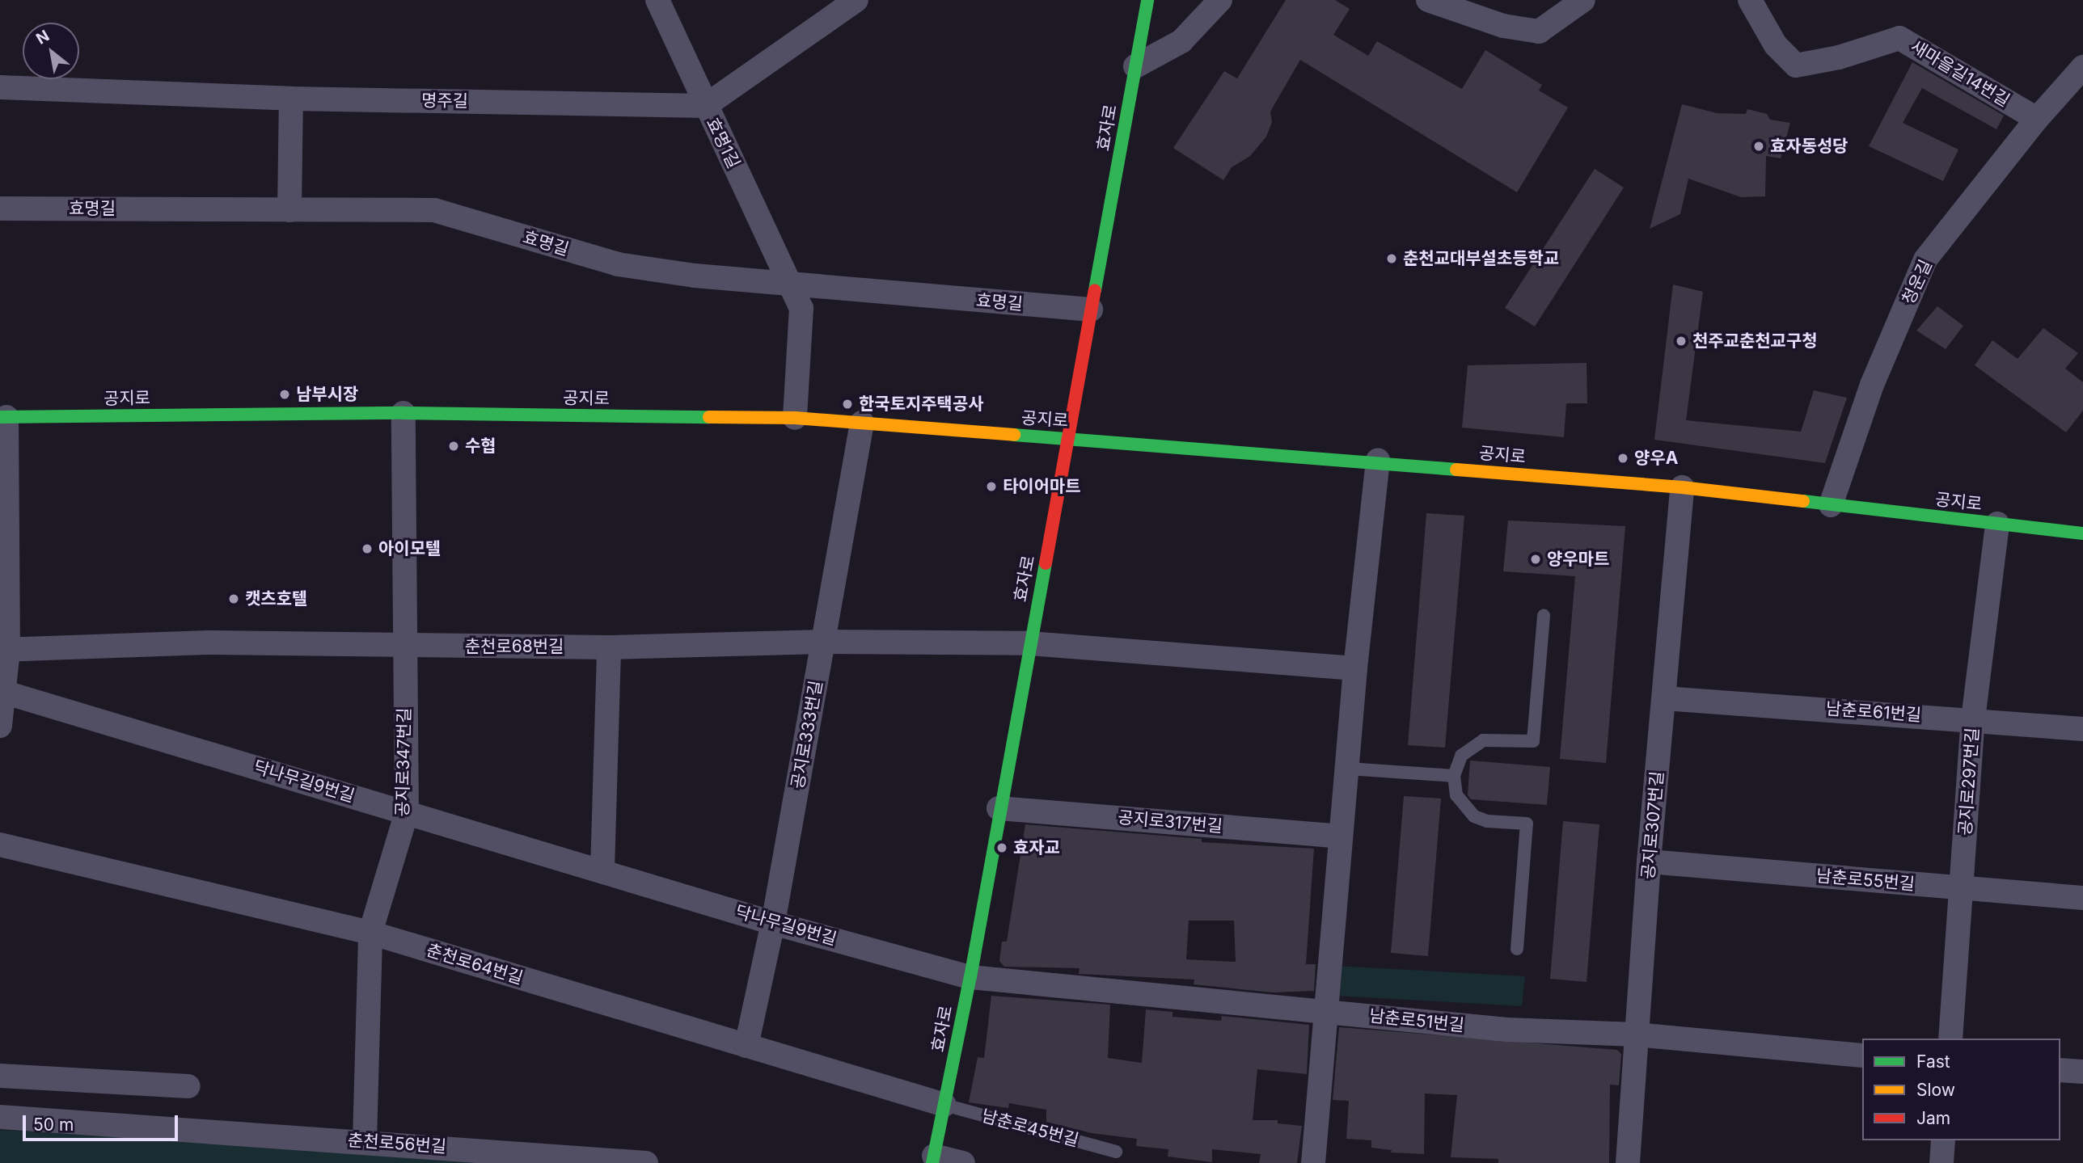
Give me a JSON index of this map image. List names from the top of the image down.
{
  "streets": {
    "street": [
      "새마을길14번길",
      "명주길",
      "효자로",
      "효명1길",
      "효명길",
      "청운길",
      "공지로",
      "춘천로68번길",
      "남춘로61번길",
      "공지로333번길",
      "공지로347번길",
      "닥나무길9번길",
      "공지로297번길",
      "공지로317번길",
      "공지로307번길",
      "남춘로55번길",
      "춘천로64번길",
      "남춘로51번길",
      "춘천로56번길"
    ],
    "lane": ["남춘로45번길"]
  },
  "crossings": [
    ["새마을길14번길", "청운길"],
    ["명주길", "효명1길"],
    ["효자로", "효명길"],
    ["효자로", "공지로"],
    ["효자로", "춘천로68번길"],
    ["효자로", "닥나무길9번길"],
    ["효자로", "공지로317번길"],
    ["효자로", "춘천로64번길"],
    ["효자로", "남춘로51번길"],
    ["효자로", "남춘로45번길"],
    ["효명1길", "효명길"],
    ["효명1길", "공지로"],
    ["청운길", "공지로"],
    ["공지로", "공지로333번길"],
    ["공지로", "공지로347번길"],
    ["공지로", "공지로297번길"],
    ["공지로", "공지로307번길"],
    ["춘천로68번길", "공지로333번길"],
    ["춘천로68번길", "공지로347번길"],
    ["남춘로61번길", "공지로297번길"],
    ["남춘로61번길", "공지로307번길"],
    ["공지로333번길", "닥나무길9번길"],
    ["공지로333번길", "춘천로64번길"],
    ["공지로347번길", "닥나무길9번길"],
    ["공지로347번길", "춘천로64번길"],
    ["공지로347번길", "춘천로56번길"],
    ["닥나무길9번길", "남춘로51번길"],
    ["공지로297번길", "남춘로55번길"],
    ["공지로307번길", "남춘로55번길"],
    ["공지로307번길", "남춘로51번길"],
    ["춘천로64번길", "남춘로45번길"]
  ],
  "places": [
    "효자동성당",
    "춘천교대부설초등학교",
    "천주교춘천교구청",
    "남부시장",
    "한국토지주택공사",
    "수협",
    "양우A",
    "타이어마트",
    "아이모텔",
    "양우마트",
    "캣츠호텔",
    "효자교"
  ],
  "legend": ["Fast", "Slow", "Jam"],
  "scale_bar": "50 m",
  "north": "top left"
}
